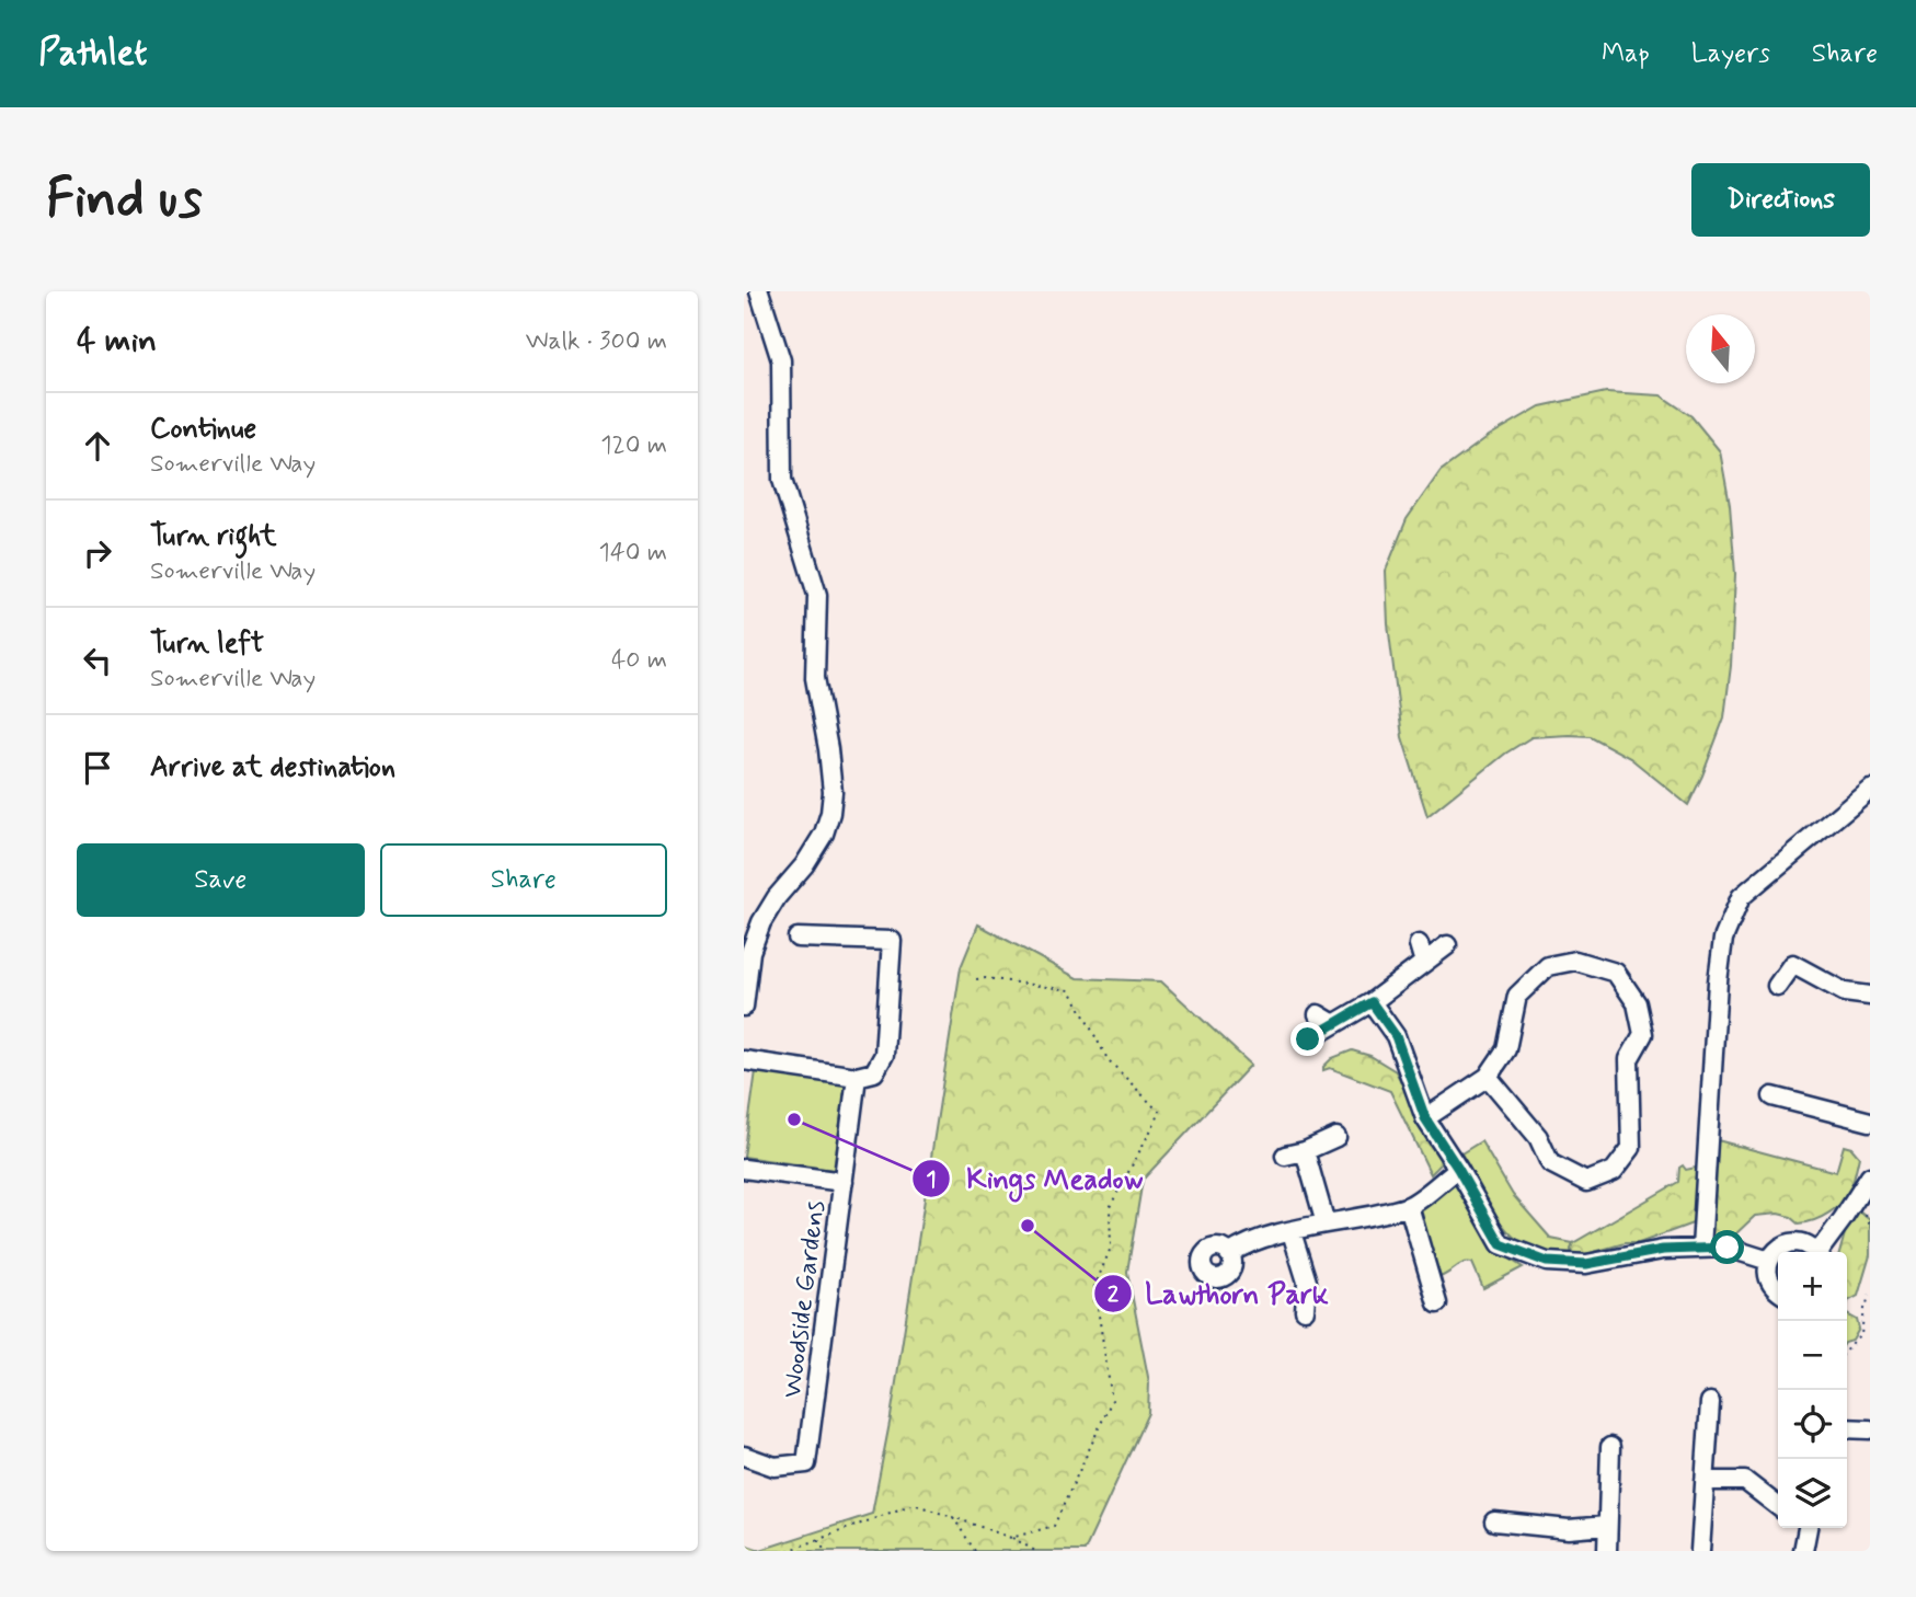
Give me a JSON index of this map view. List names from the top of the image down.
{
  "streets": {
    "street": ["Woodside Gardens"]
  },
  "places": ["Kings Meadow", "Lawthorn Park"],
  "north": "top",
  "page": {
    "header": "Pathlet",
    "nav": ["Map", "Layers", "Share"],
    "buttons": [
      "Directions",
      ["Save", "Share"]
    ],
    "title": "Find us",
    "heading": ["4 min", "Walk · 300 m"],
    "list": [
      ["Continue", "Somerville Way", "120 m"],
      ["Turn right", "Somerville Way", "140 m"],
      ["Turn left", "Somerville Way", "40 m"],
      "Arrive at destination"
    ],
    "map_buttons": ["+", "−"]
  }
}
